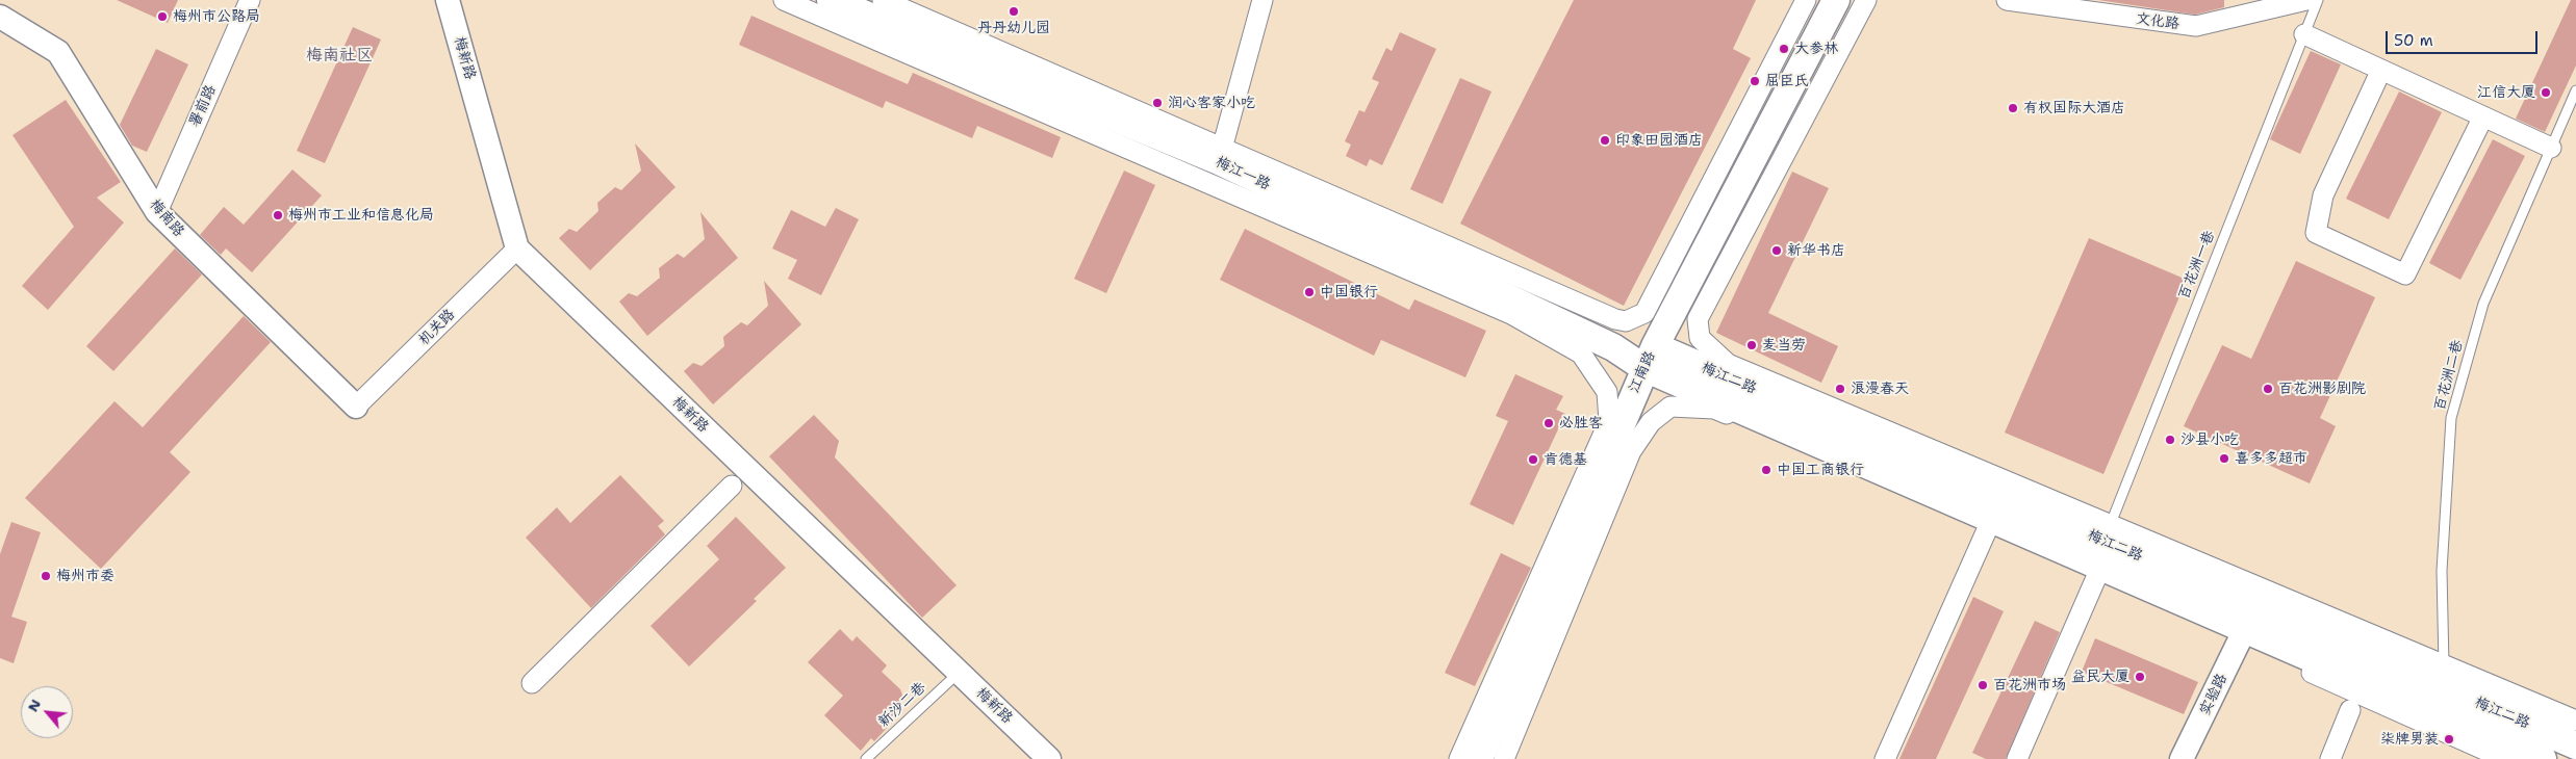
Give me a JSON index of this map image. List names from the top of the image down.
{
  "streets": {
    "main road": ["梅江一路", "江南路", "梅江二路"],
    "street": [
      "文化路",
      "梅新路",
      "署前路",
      "梅南路",
      "机关路",
      "实验路"
    ],
    "lane": ["百花洲一巷", "百花洲二巷", "新沙二巷"]
  },
  "crossings": [
    ["梅新路", "机关路"],
    ["梅新路", "新沙二巷"],
    ["署前路", "梅南路"],
    ["梅江一路", "江南路"],
    ["梅江一路", "梅江二路"],
    ["梅南路", "机关路"],
    ["百花洲一巷", "梅江二路"],
    ["江南路", "梅江二路"],
    ["百花洲二巷", "梅江二路"],
    ["梅江二路", "实验路"]
  ],
  "districts": ["梅南社区"],
  "places": [
    "丹丹幼儿园",
    "梅州市公路局",
    "大参林",
    "屈臣氏",
    "江信大厦",
    "润心客家小吃",
    "有权国际大酒店",
    "印象田园酒店",
    "梅州市工业和信息化局",
    "新华书店",
    "中国银行",
    "麦当劳",
    "浪漫春天",
    "百花洲影剧院",
    "必胜客",
    "沙县小吃",
    "喜多多超市",
    "肯德基",
    "中国工商银行",
    "梅州市委",
    "益民大厦",
    "百花洲市场",
    "柒牌男装"
  ],
  "scale_bar": "50 m",
  "north": "top left"
}
